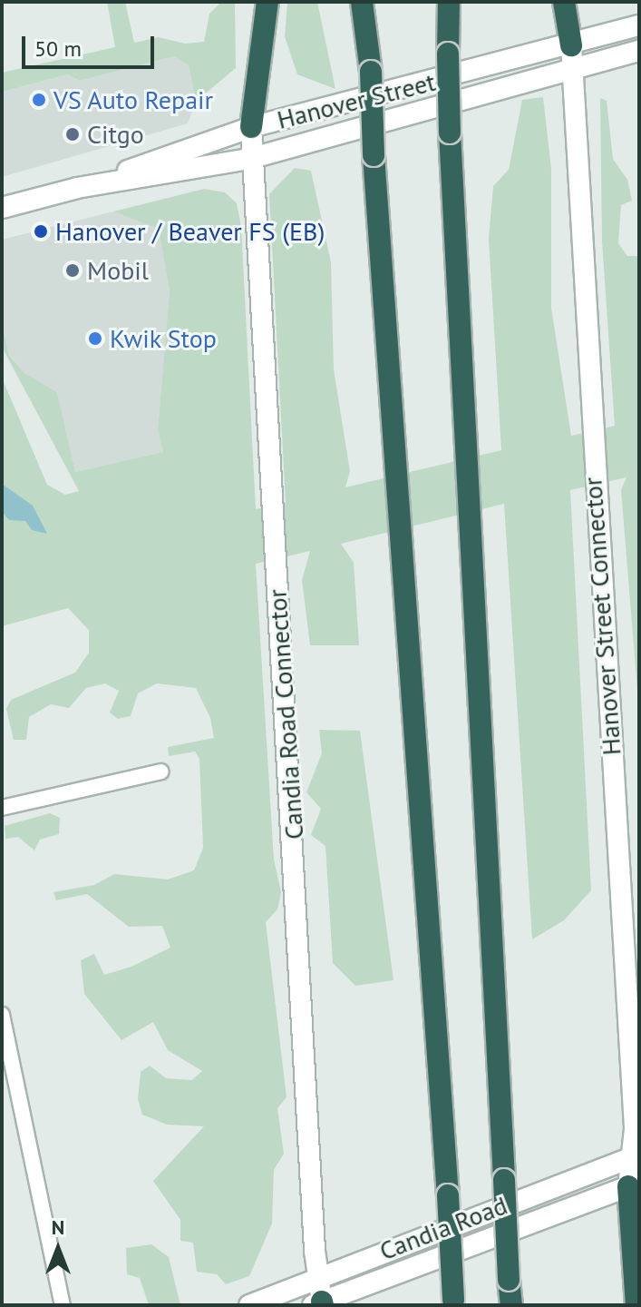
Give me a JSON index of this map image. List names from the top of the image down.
{
  "streets": {
    "main road": [
      "Hanover Street",
      "Hanover Street Connector",
      "Candia Road Connector",
      "Candia Road"
    ]
  },
  "crossings": [
    ["Hanover Street", "Hanover Street Connector"],
    ["Hanover Street", "Candia Road Connector"],
    ["Hanover Street Connector", "Candia Road"],
    ["Candia Road Connector", "Candia Road"]
  ],
  "places": [
    "VS Auto Repair",
    "Citgo",
    "Hanover / Beaver FS (EB)",
    "Mobil",
    "Kwik Stop"
  ],
  "scale_bar": "50 m",
  "north": "top"
}
